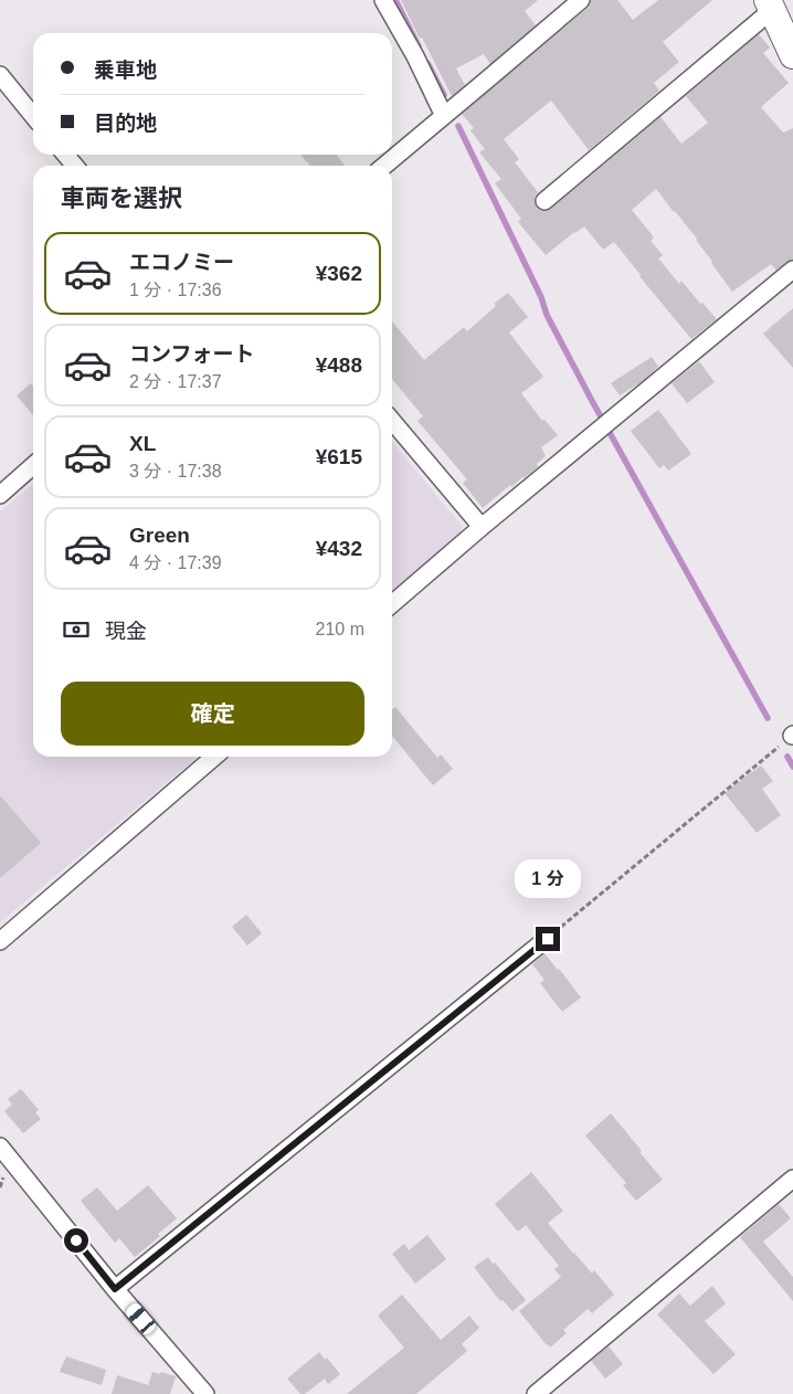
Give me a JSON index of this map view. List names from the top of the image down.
{
  "page": {
    "banner": ["乗車地", "目的地"],
    "heading": "車両を選択",
    "list": [
      {
        "name": "エコノミー",
        "note": "1 分 · 17:36",
        "value": "¥362"
      },
      {
        "name": "コンフォート",
        "note": "2 分 · 17:37",
        "value": "¥488"
      },
      {
        "name": "XL",
        "note": "3 分 · 17:38",
        "value": "¥615"
      },
      {
        "name": "Green",
        "note": "4 分 · 17:39",
        "value": "¥432"
      }
    ],
    "pay": ["現金", "210 m"],
    "buttons": "確定",
    "bubble": "1 分"
  }
}
